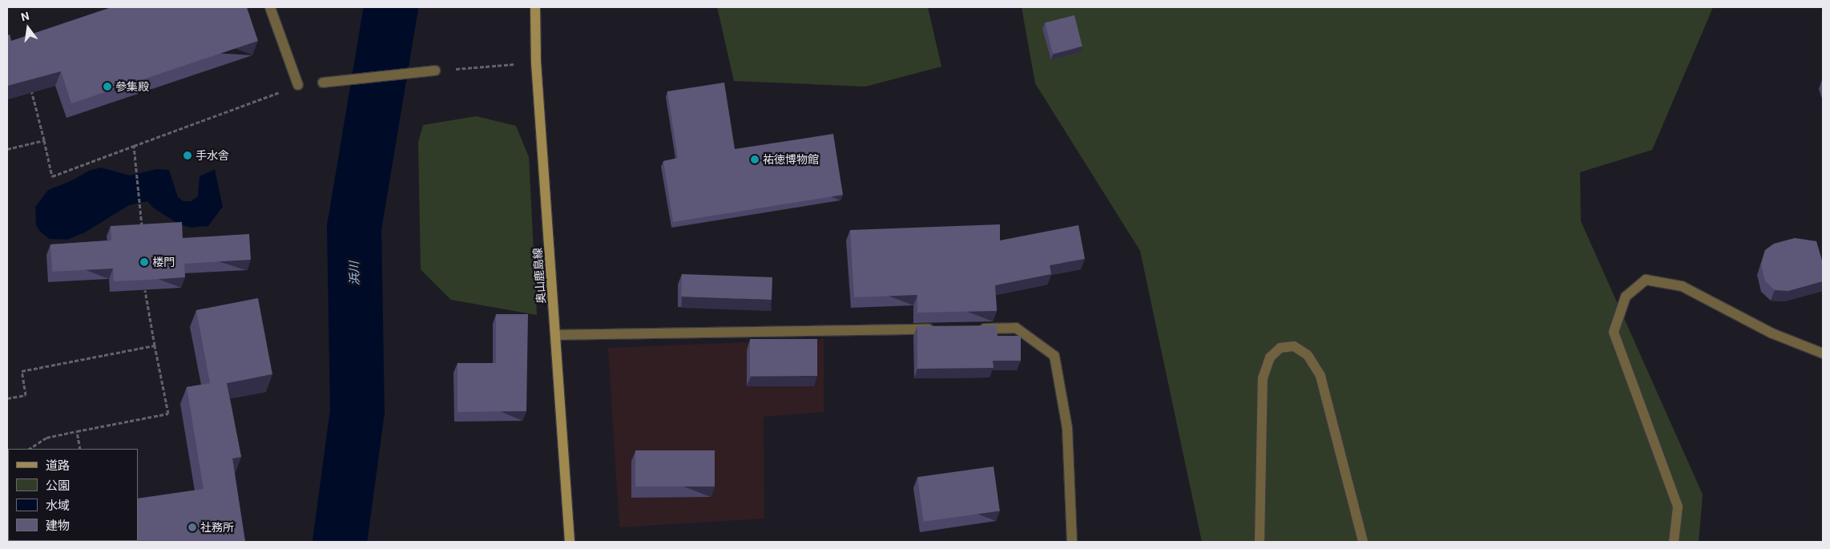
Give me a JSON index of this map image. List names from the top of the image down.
{
  "streets": {
    "main road": ["奥山鹿島線"]
  },
  "water": ["浜川"],
  "places": [
    "參集殿",
    "手水舎",
    "祐徳博物館",
    "楼門",
    "社務所"
  ],
  "legend": [
    "道路",
    "公園",
    "水域",
    "建物"
  ],
  "north": "top"
}
